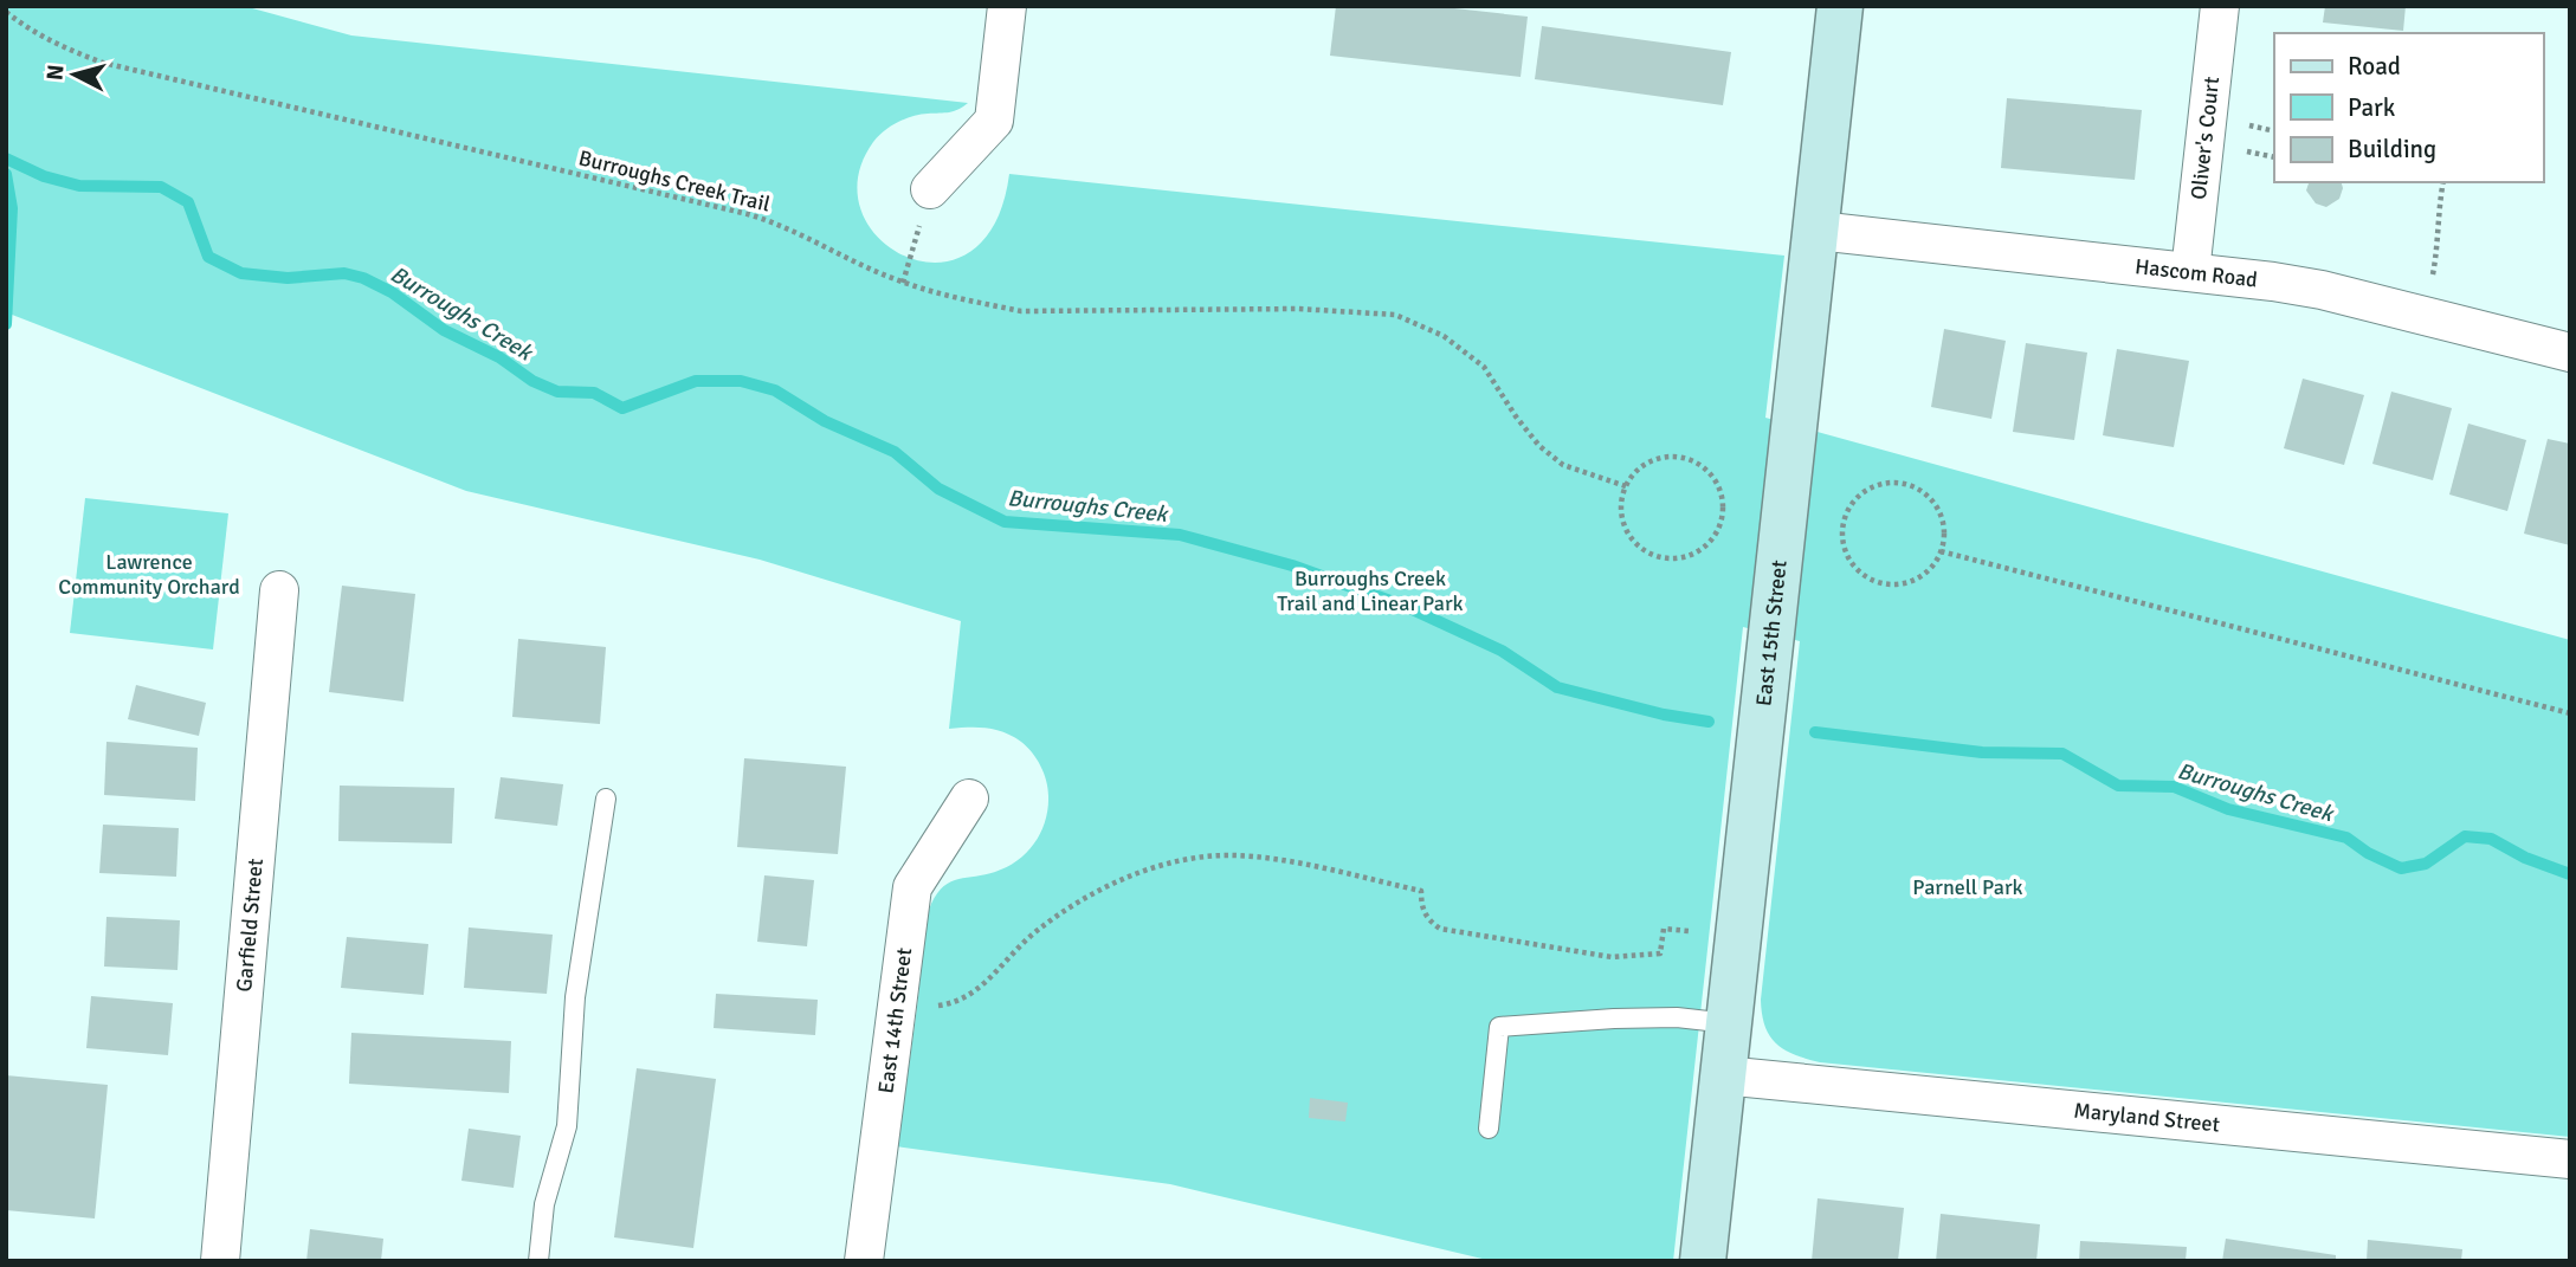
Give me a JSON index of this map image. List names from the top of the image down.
{
  "streets": {
    "main road": ["East 15th Street"],
    "street": [
      "Oliver's Court",
      "Hascom Road",
      "Garfield Street",
      "East 14th Street",
      "Maryland Street"
    ],
    "path": ["Burroughs Creek Trail"]
  },
  "crossings": [
    ["Oliver's Court", "Hascom Road"],
    ["Hascom Road", "East 15th Street"],
    ["East 15th Street", "Maryland Street"]
  ],
  "water": ["Burroughs Creek"],
  "parks": ["Lawrence Community Orchard", "Burroughs Creek Trail and Linear Park", "Parnell Park"],
  "legend": ["Road", "Park", "Building"],
  "north": "left"
}
